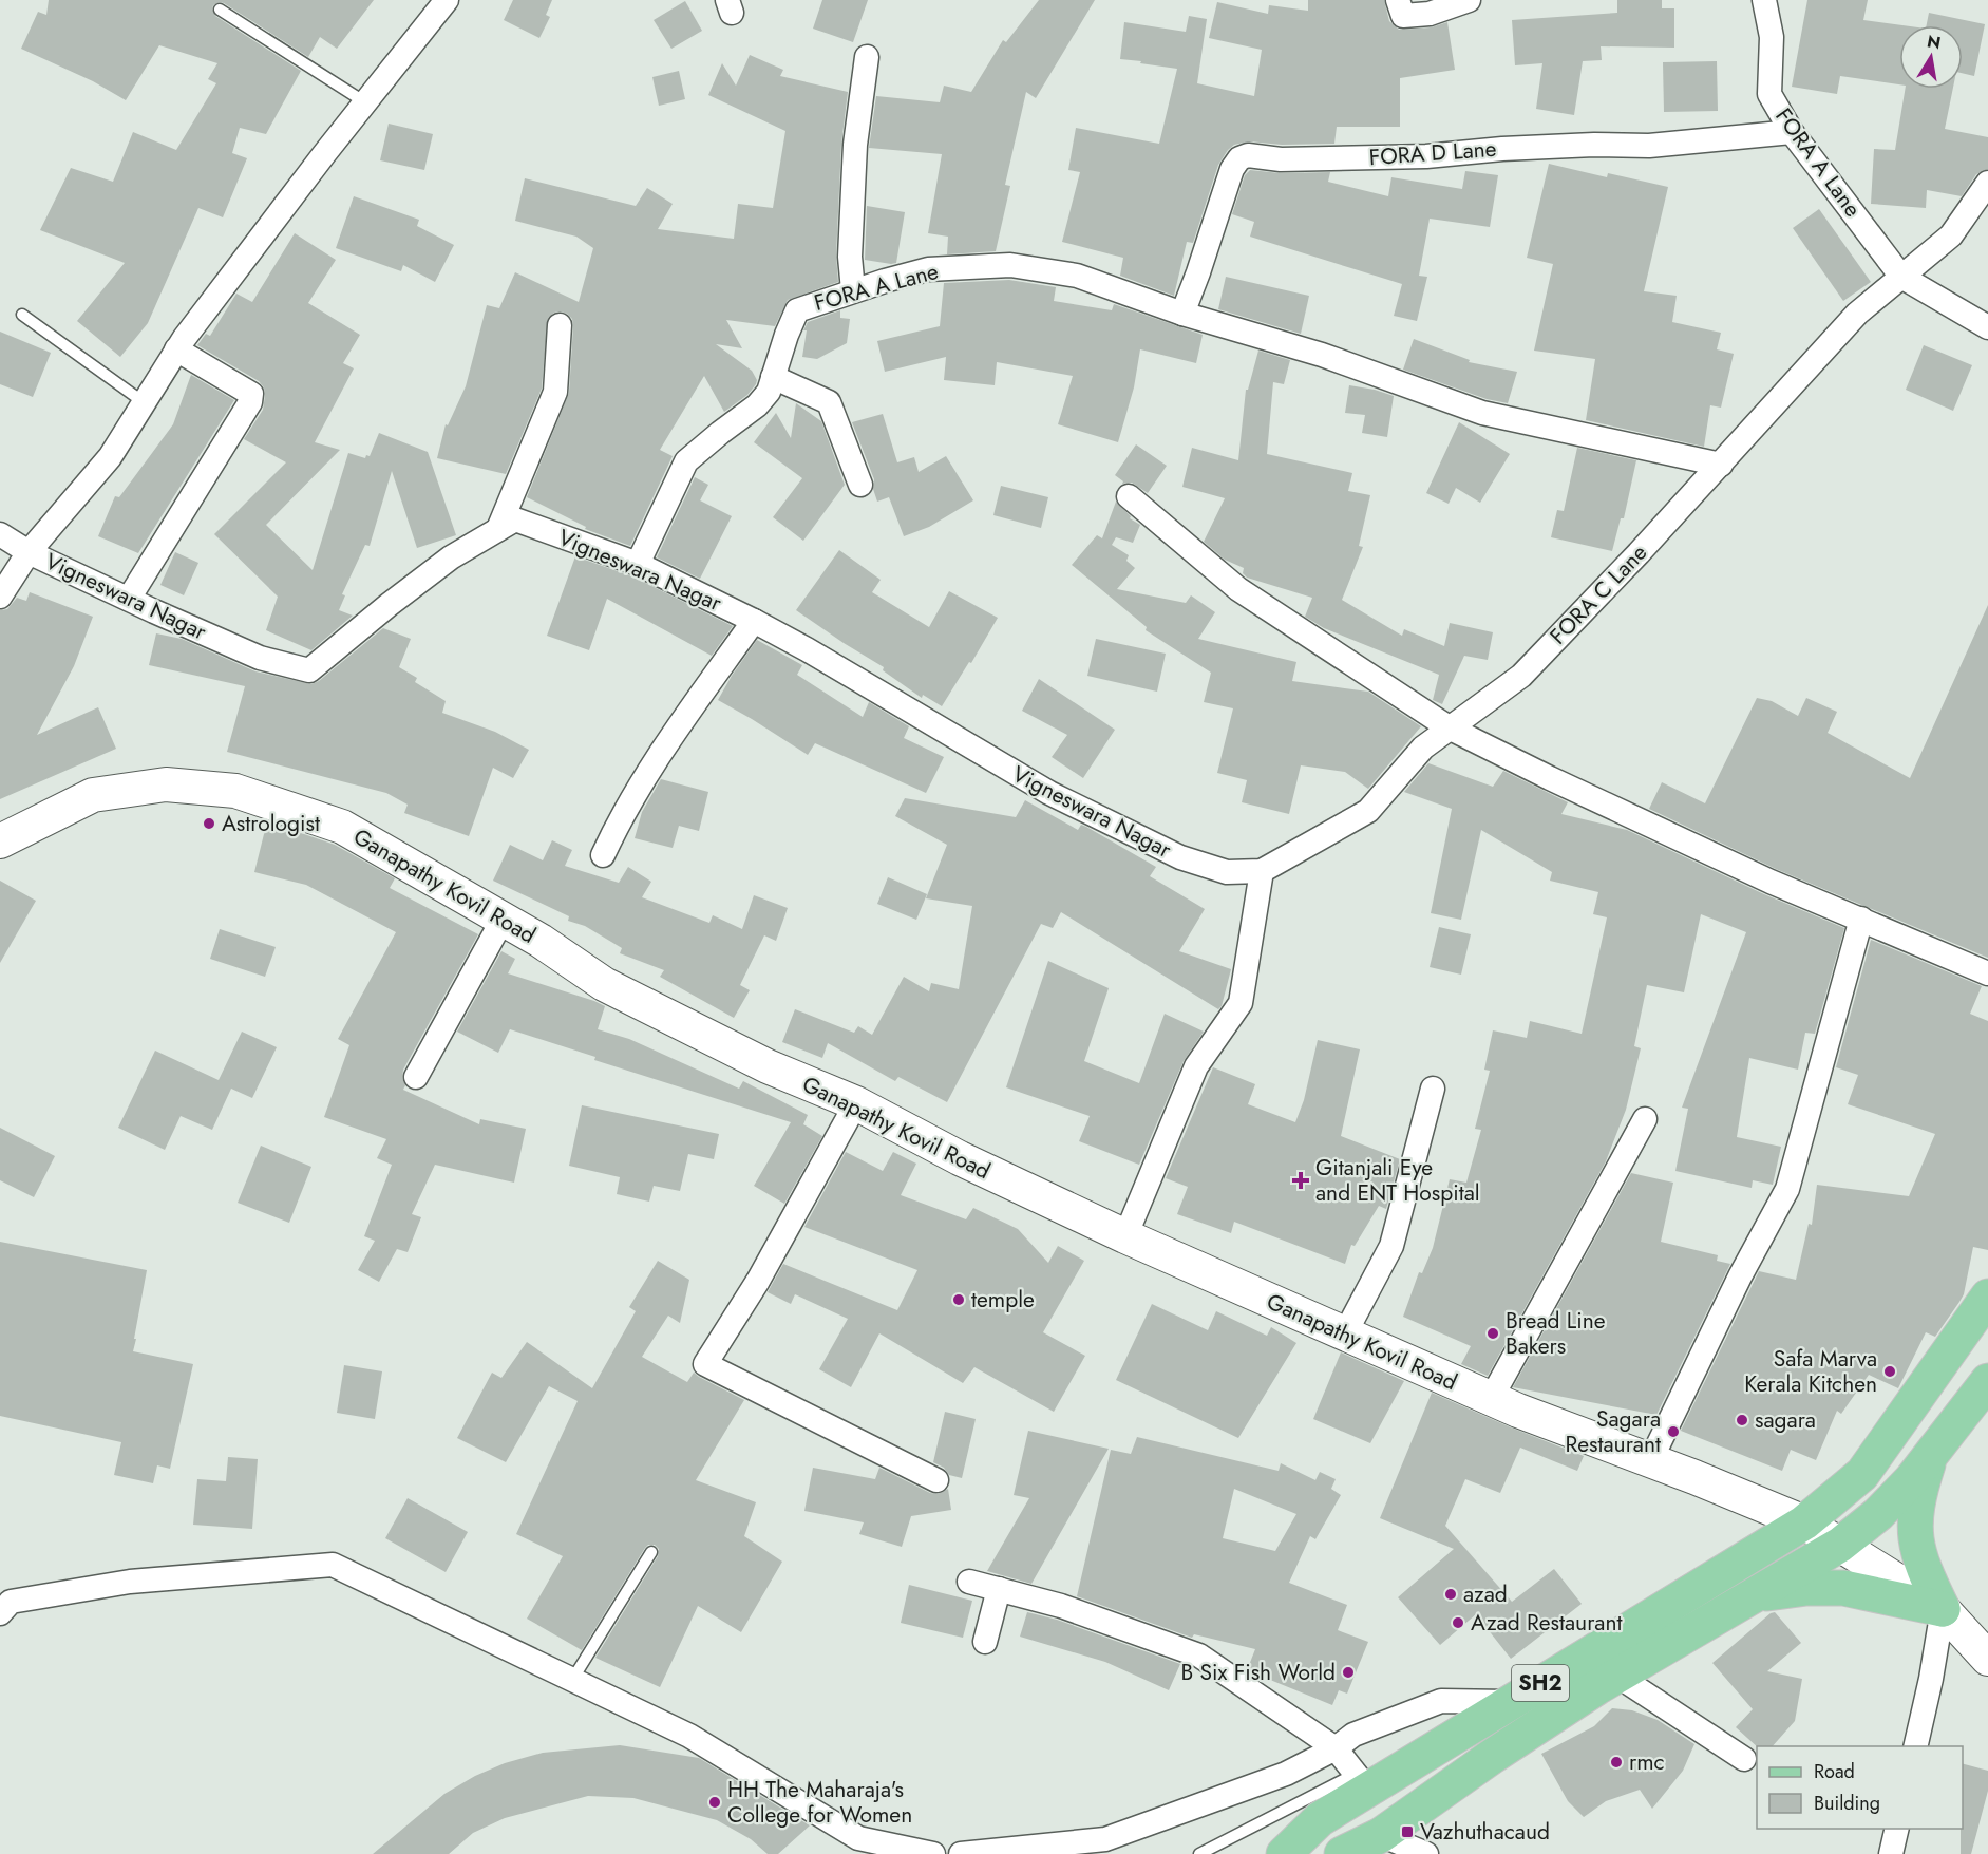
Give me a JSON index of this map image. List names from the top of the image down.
{
  "streets": {
    "main road": ["Ganapathy Kovil Road", "SH2"],
    "street": [
      "FORA D Lane",
      "FORA A Lane",
      "Vigneswara Nagar",
      "FORA C Lane"
    ]
  },
  "crossings": [
    ["FORA D Lane", "FORA A Lane"],
    ["FORA A Lane", "Vigneswara Nagar"],
    ["FORA A Lane", "FORA C Lane"],
    ["Vigneswara Nagar", "FORA C Lane"],
    ["Ganapathy Kovil Road", "SH2"]
  ],
  "places": {
    "other": [
      "Astrologist",
      "temple",
      "Bread Line Bakers",
      "Safa Marva Kerala Kitchen",
      "sagara",
      "Sagara Restaurant",
      "azad",
      "Azad Restaurant",
      "B Six Fish World",
      "rmc",
      "HH The Maharaja's College for Women"
    ],
    "health": ["Gitanjali Eye and ENT Hospital"],
    "transit": ["Vazhuthacaud"]
  },
  "legend": ["Road", "Building"],
  "north": "top"
}
